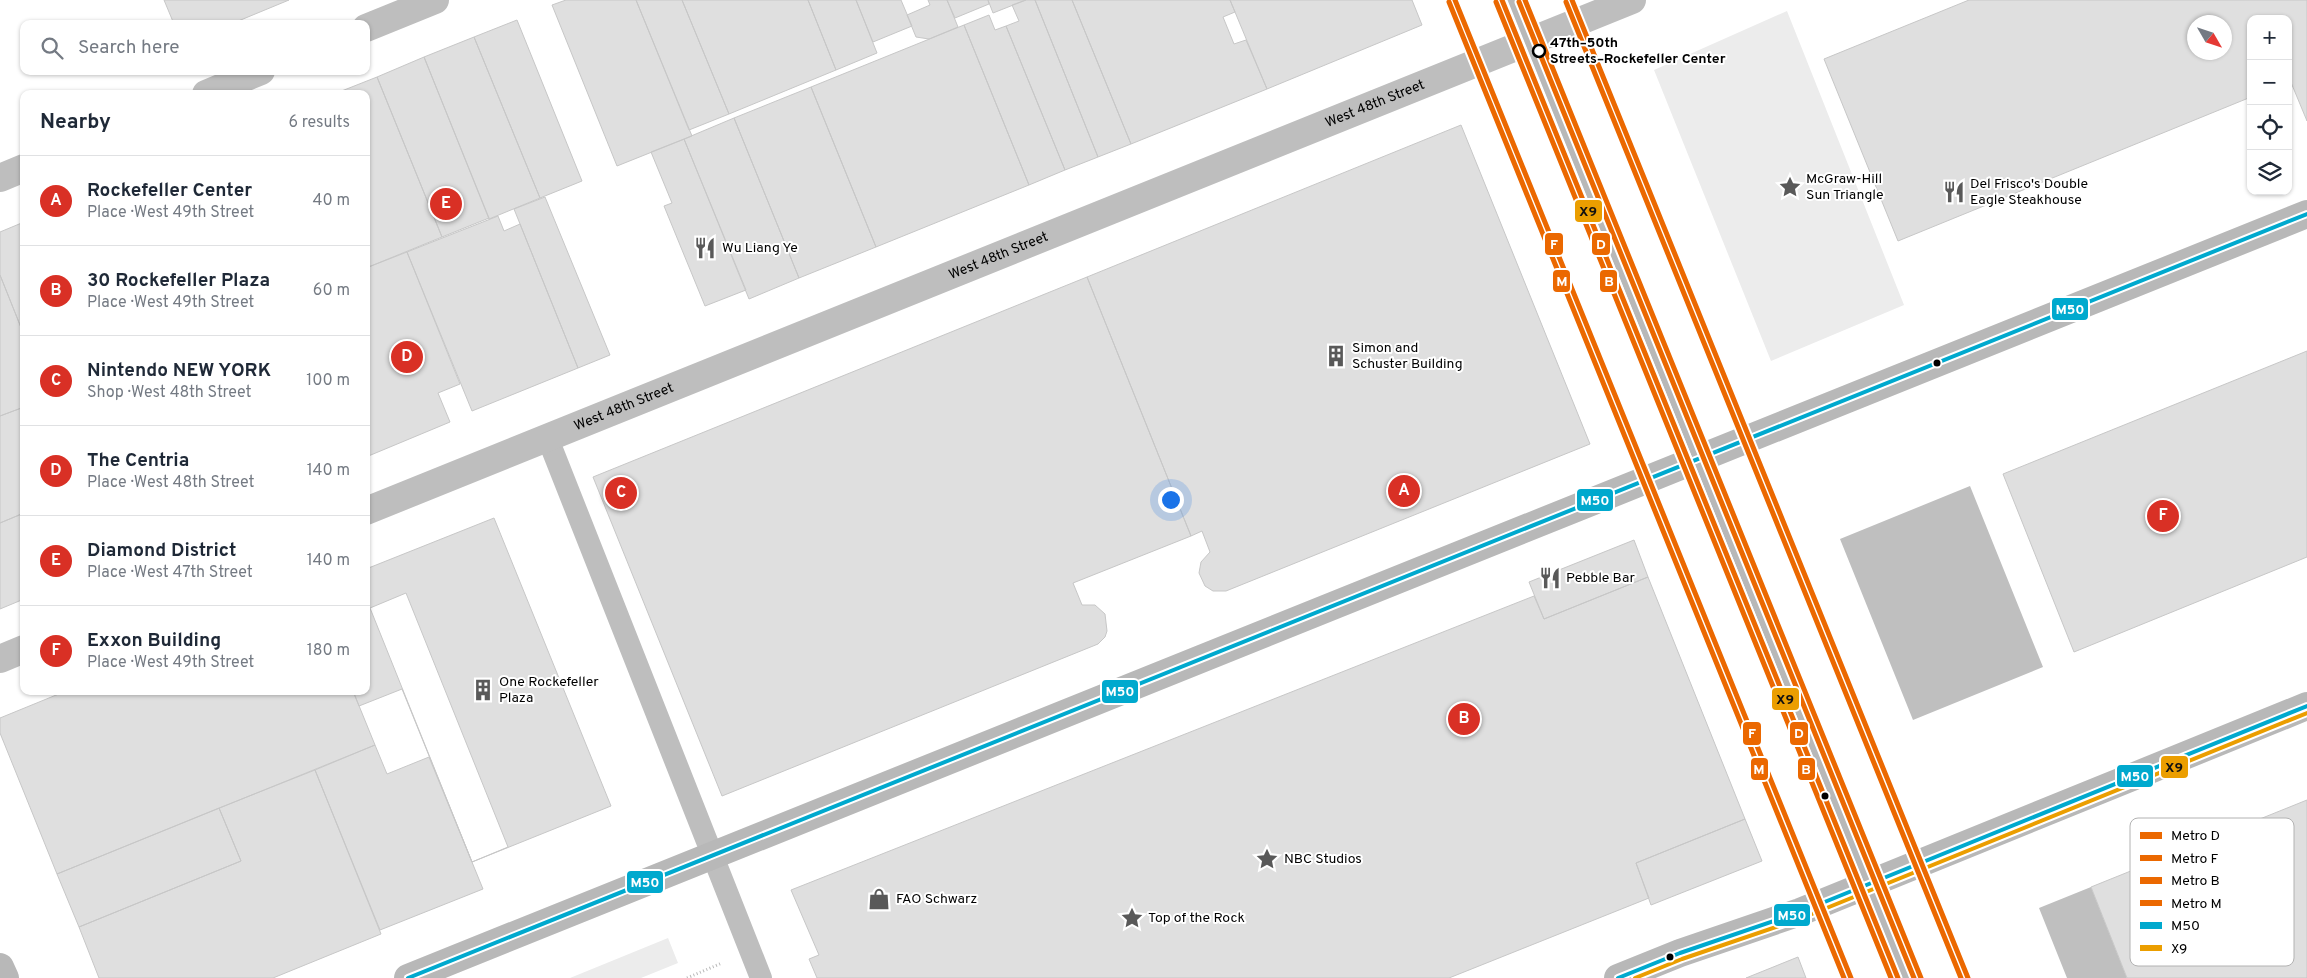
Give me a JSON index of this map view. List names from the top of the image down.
{
  "streets": {
    "street": ["West 48th Street"]
  },
  "places": {
    "other": ["47th–50th Streets–Rockefeller Center"],
    "place": ["McGraw-Hill Sun Triangle", "NBC Studios", "Top of the Rock"],
    "restaurant": ["Del Frisco's Double Eagle Steakhouse", "Wu Liang Ye", "Pebble Bar"],
    "building": ["Simon and Schuster Building", "One Rockefeller Plaza"],
    "shop": ["FAO Schwarz"]
  },
  "lines": [
    "metro line D",
    "metro line F",
    "metro line B",
    "metro line M",
    "transit line X9",
    "transit line M50"
  ],
  "legend": [
    "Metro D",
    "Metro F",
    "Metro B",
    "Metro M",
    "M50",
    "X9"
  ],
  "north": "bottom right",
  "page": {
    "map_buttons": ["+", "−"],
    "search": "Search here",
    "heading": ["Nearby", "6 results"],
    "list": [
      {
        "mark": "A",
        "name": "Rockefeller Center",
        "note": "Place · West 49th Street",
        "value": "40 m"
      },
      {
        "mark": "B",
        "name": "30 Rockefeller Plaza",
        "note": "Place · West 49th Street",
        "value": "60 m"
      },
      {
        "mark": "C",
        "name": "Nintendo NEW YORK",
        "note": "Shop · West 48th Street",
        "value": "100 m"
      },
      {
        "mark": "D",
        "name": "The Centria",
        "note": "Place · West 48th Street",
        "value": "140 m"
      },
      {
        "mark": "E",
        "name": "Diamond District",
        "note": "Place · West 47th Street",
        "value": "140 m"
      },
      {
        "mark": "F",
        "name": "Exxon Building",
        "note": "Place · West 49th Street",
        "value": "180 m"
      }
    ],
    "pins": [
      "E",
      "D",
      "A",
      "C",
      "F",
      "B"
    ]
  }
}
